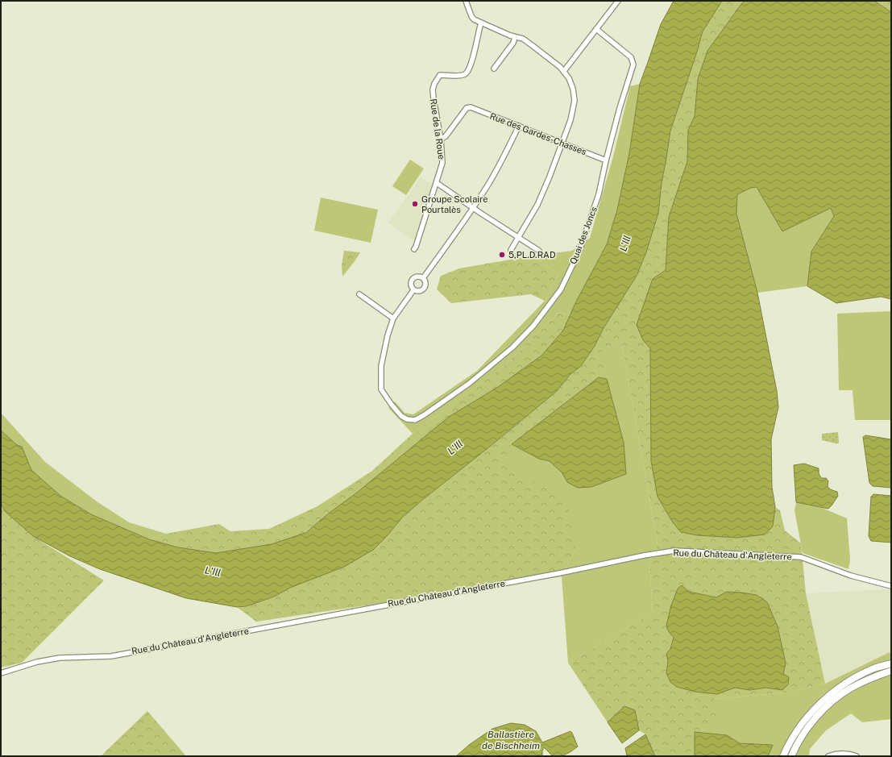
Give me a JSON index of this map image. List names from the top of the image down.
{
  "streets": {
    "street": [
      "Rue de la Roue",
      "Rue des Gardes-Chasses",
      "Quai des Joncs",
      "Rue du Château d'Angleterre"
    ]
  },
  "crossings": [
    ["Rue de la Roue", "Rue des Gardes-Chasses"],
    ["Rue des Gardes-Chasses", "Quai des Joncs"]
  ],
  "water": ["L'Ill", "Ballastière de Bischheim"],
  "places": ["Groupe Scolaire Pourtalès", "5,PL.D.RAD"]
}
